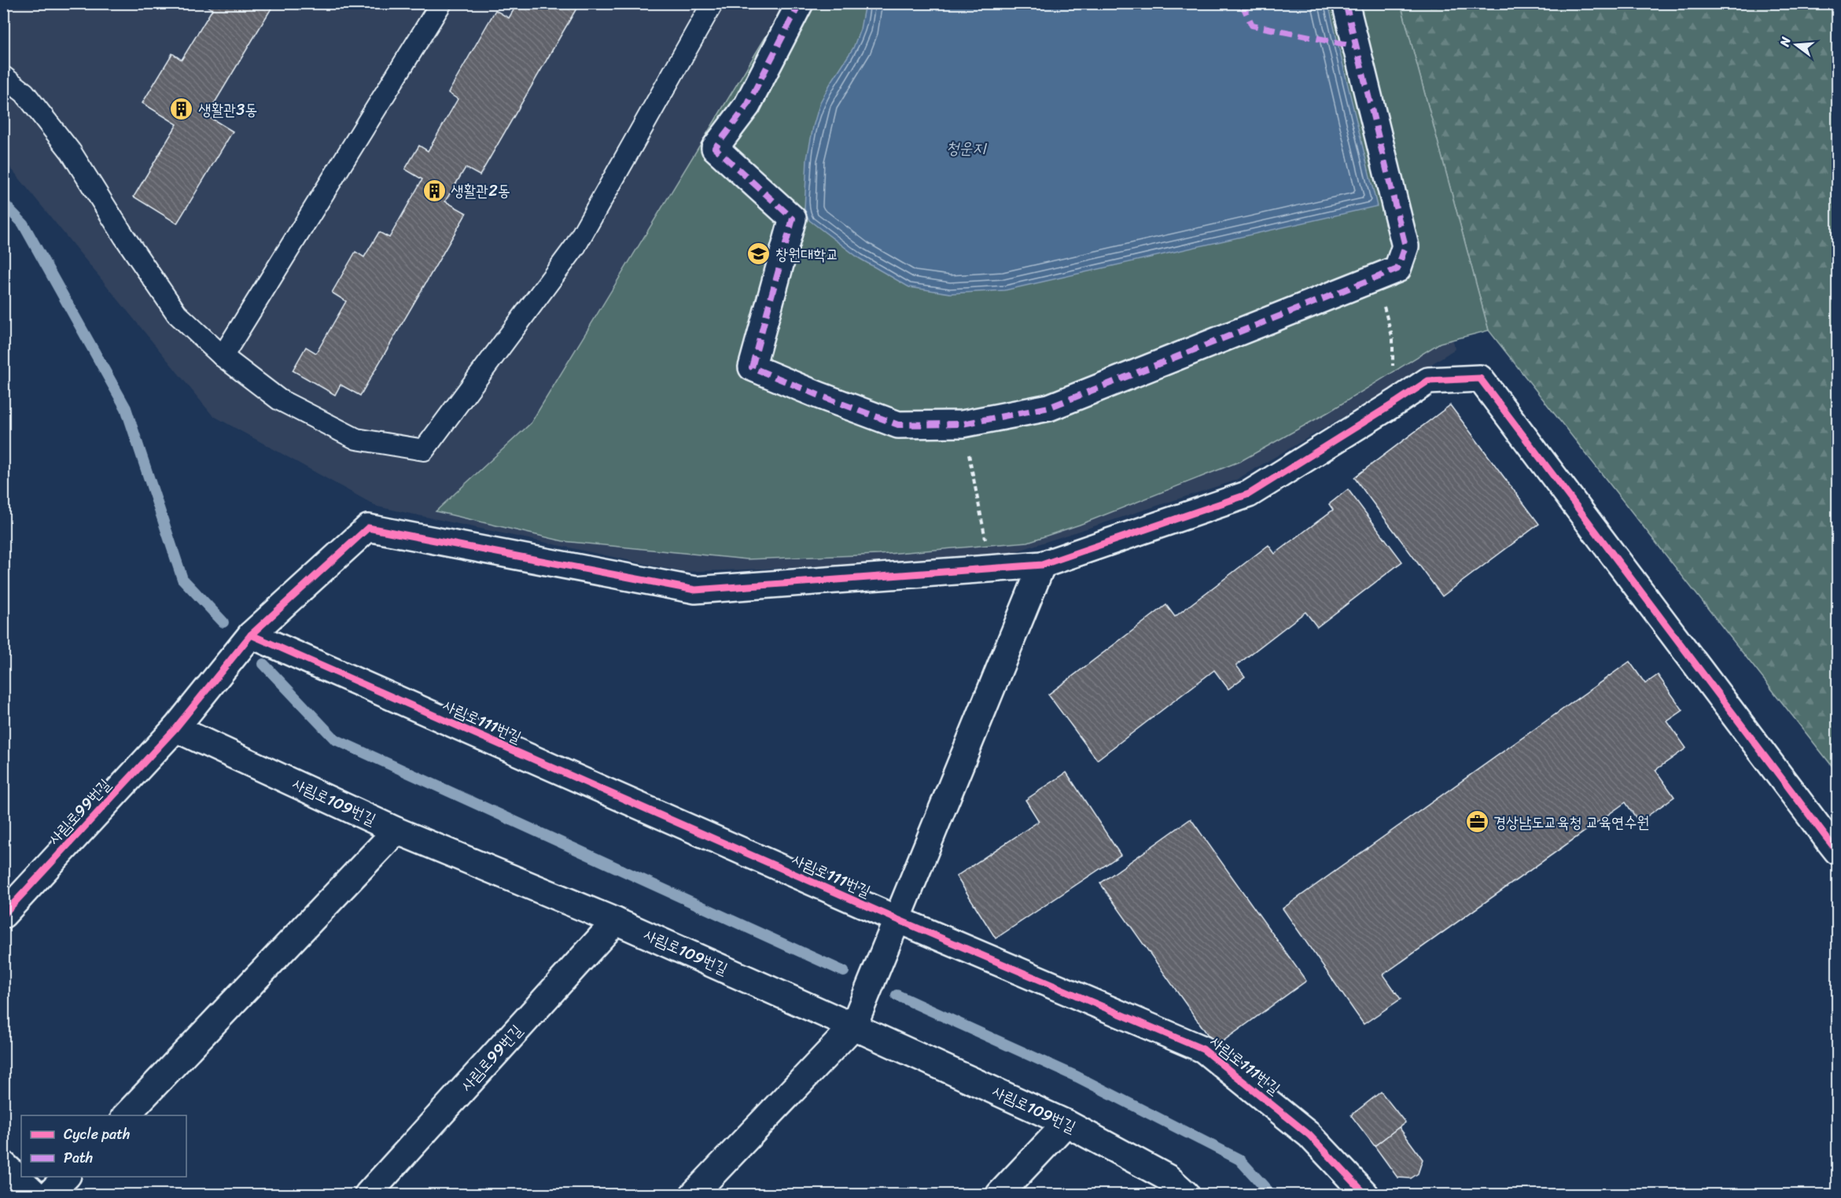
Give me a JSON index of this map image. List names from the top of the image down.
{
  "streets": {
    "street": ["사림로111번길", "사림로109번길", "사림로99번길"]
  },
  "crossings": [
    ["사림로111번길", "사림로99번길"],
    ["사림로109번길", "사림로99번길"]
  ],
  "water": ["청운지"],
  "places": {
    "building": ["생활관3동", "생활관2동"],
    "school or university": ["창원대학교"],
    "office": ["경상남도교육청 교육연수원"]
  },
  "legend": ["Cycle path", "Path"],
  "north": "left"
}
